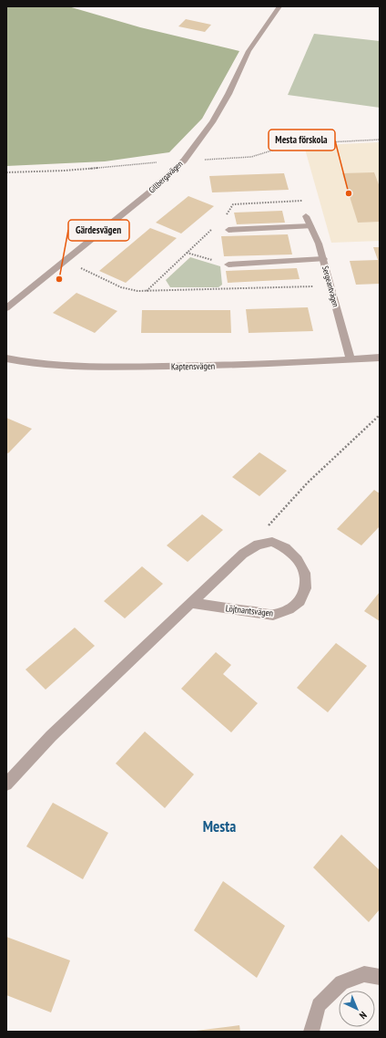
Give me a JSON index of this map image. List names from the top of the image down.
{
  "streets": {
    "street": [
      "Gillbergavägen",
      "Sergeantvägen",
      "Kaptensvägen",
      "Löjtnantsvägen"
    ]
  },
  "crossings": [
    ["Sergeantvägen", "Kaptensvägen"]
  ],
  "districts": ["Mesta"],
  "places": ["Mesta förskola", "Gärdesvägen"],
  "north": "bottom right"
}
